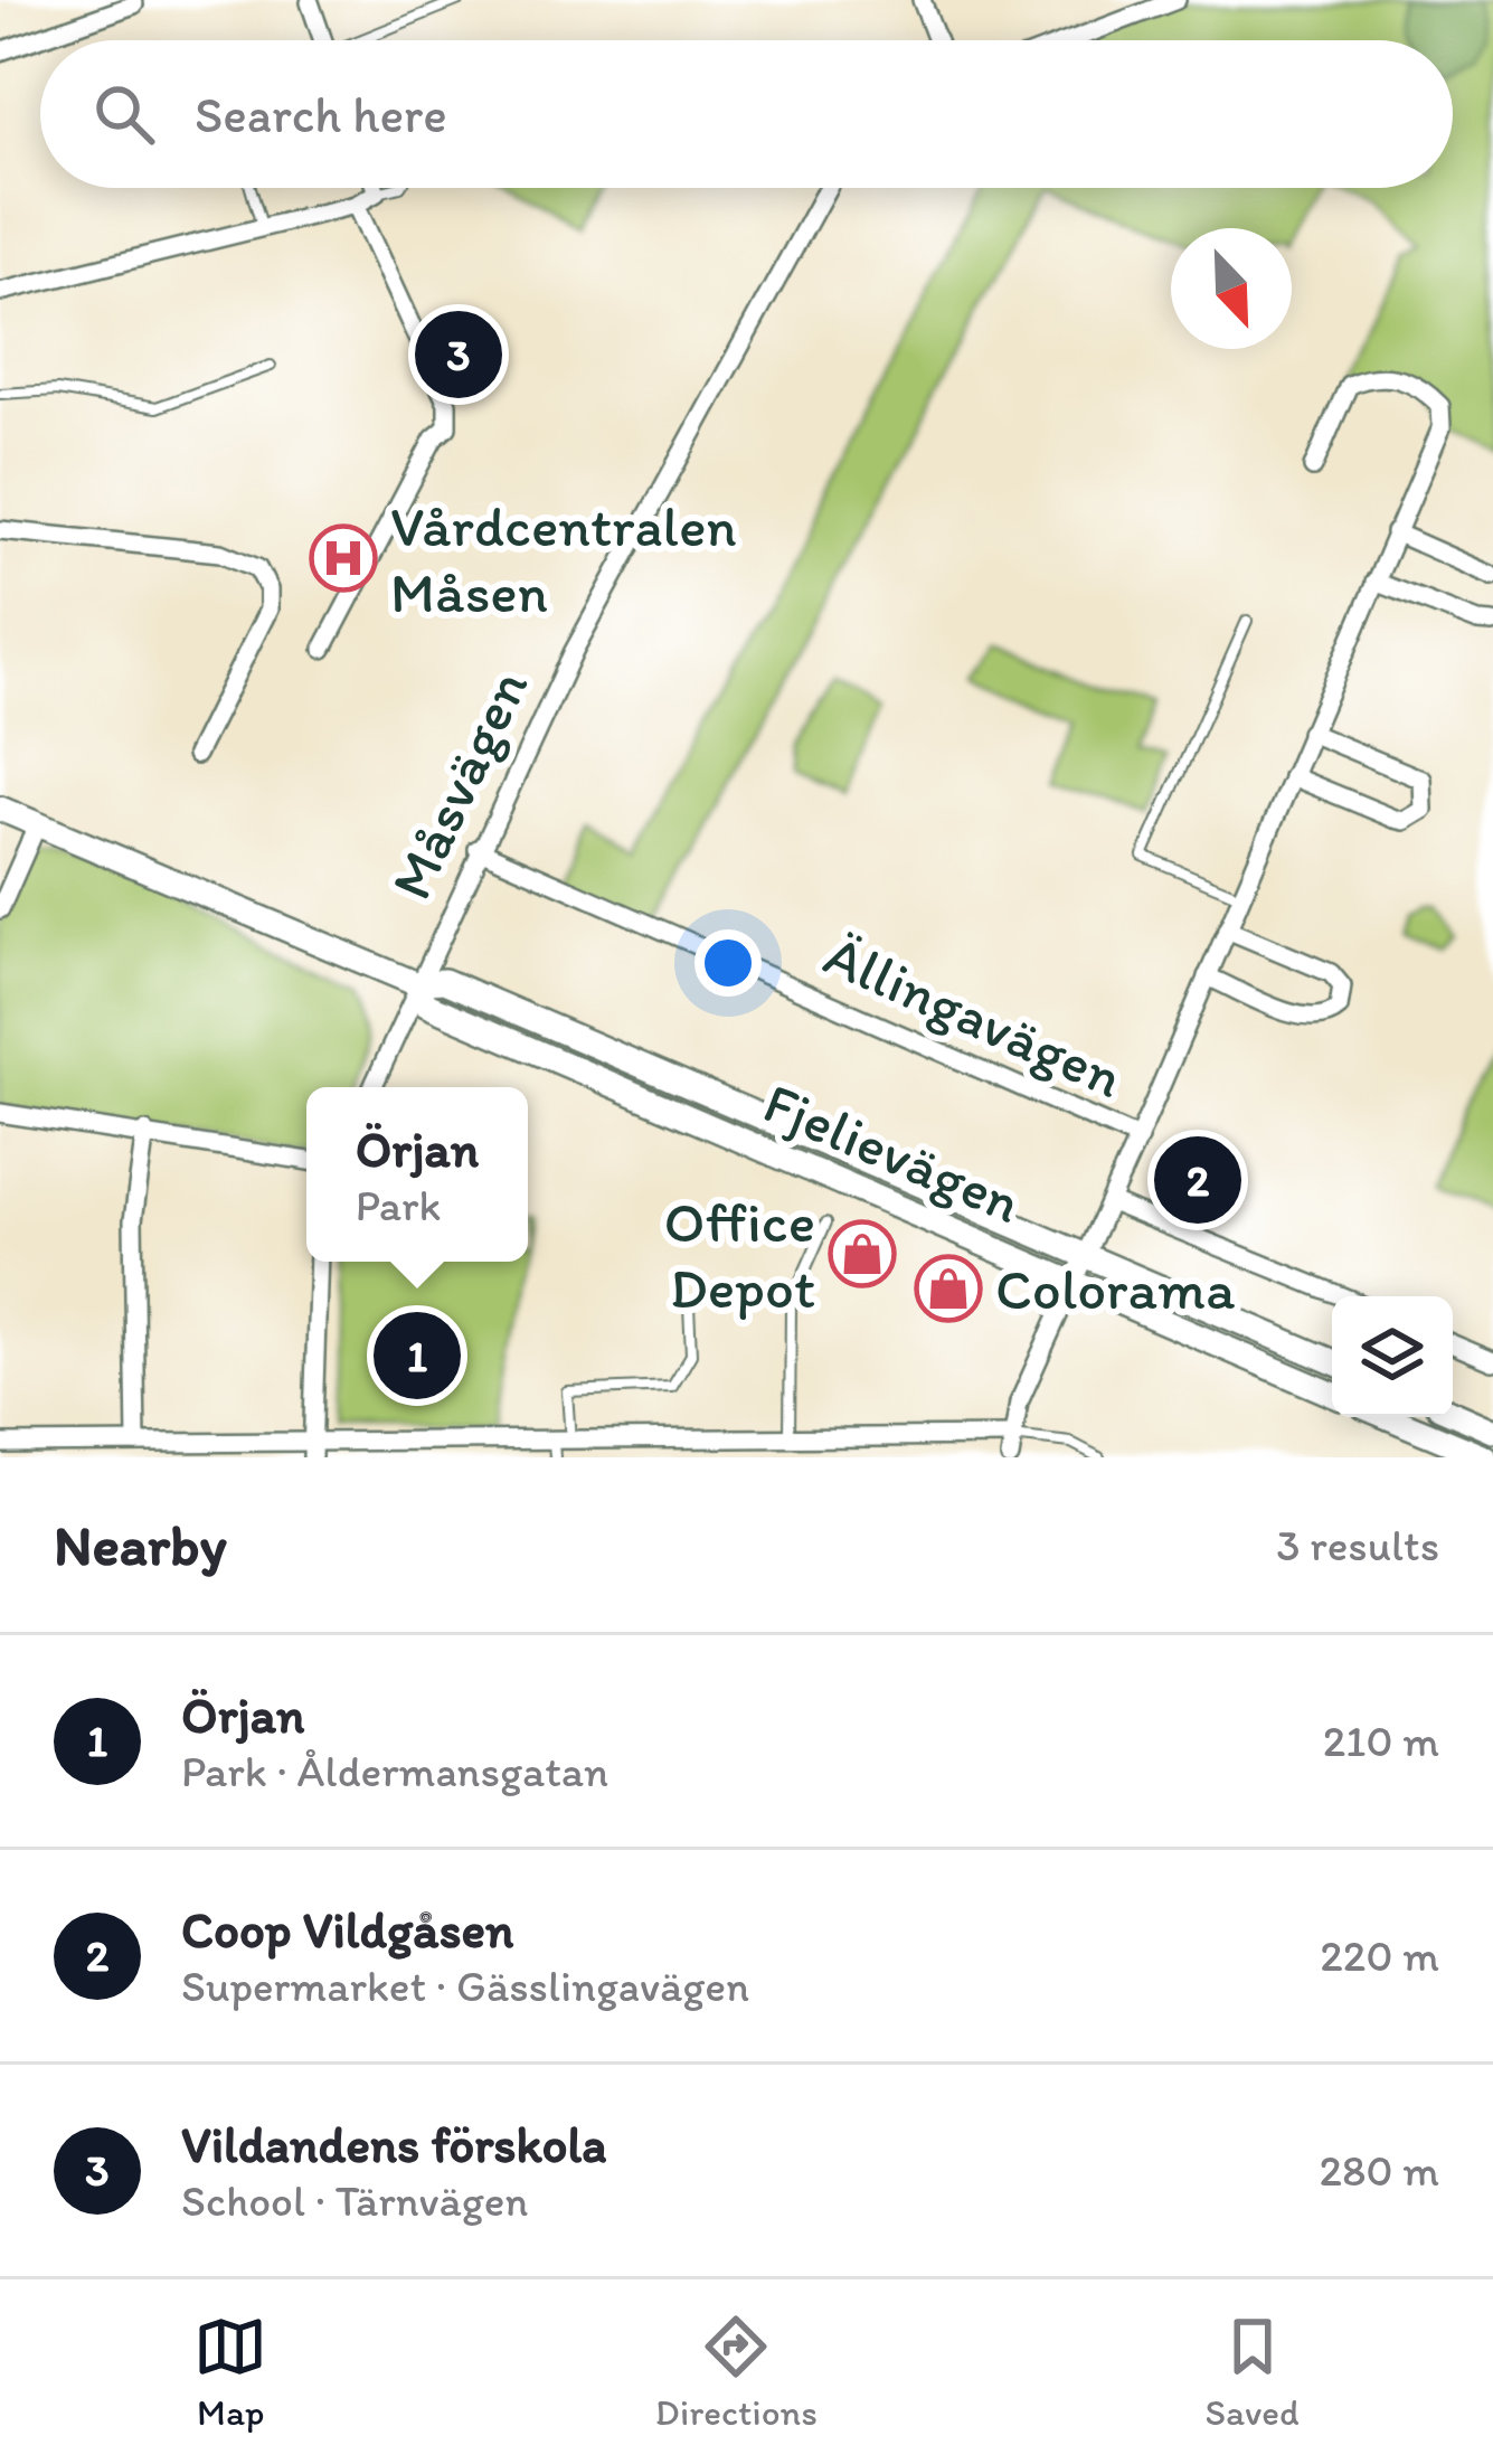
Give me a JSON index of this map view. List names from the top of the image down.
{
  "streets": {
    "main road": ["Fjelievägen"],
    "street": ["Måsvägen", "Ällingavägen"]
  },
  "crossings": [
    ["Måsvägen", "Ällingavägen"],
    ["Måsvägen", "Fjelievägen"]
  ],
  "places": {
    "hospital": ["Vårdcentralen Måsen"],
    "shop": ["Office Depot", "Colorama"]
  },
  "north": "bottom right",
  "page": {
    "search": "Search here",
    "pins": ["3", "2", "1"],
    "popup": ["Örjan", "Park"],
    "heading": ["Nearby", "3 results"],
    "list": [
      {
        "mark": "1",
        "name": "Örjan",
        "note": "Park · Åldermansgatan",
        "value": "210 m"
      },
      {
        "mark": "2",
        "name": "Coop Vildgåsen",
        "note": "Supermarket · Gässlingavägen",
        "value": "220 m"
      },
      {
        "mark": "3",
        "name": "Vildandens förskola",
        "note": "School · Tärnvägen",
        "value": "280 m"
      }
    ],
    "nav": ["Map", "Directions", "Saved"]
  }
}
